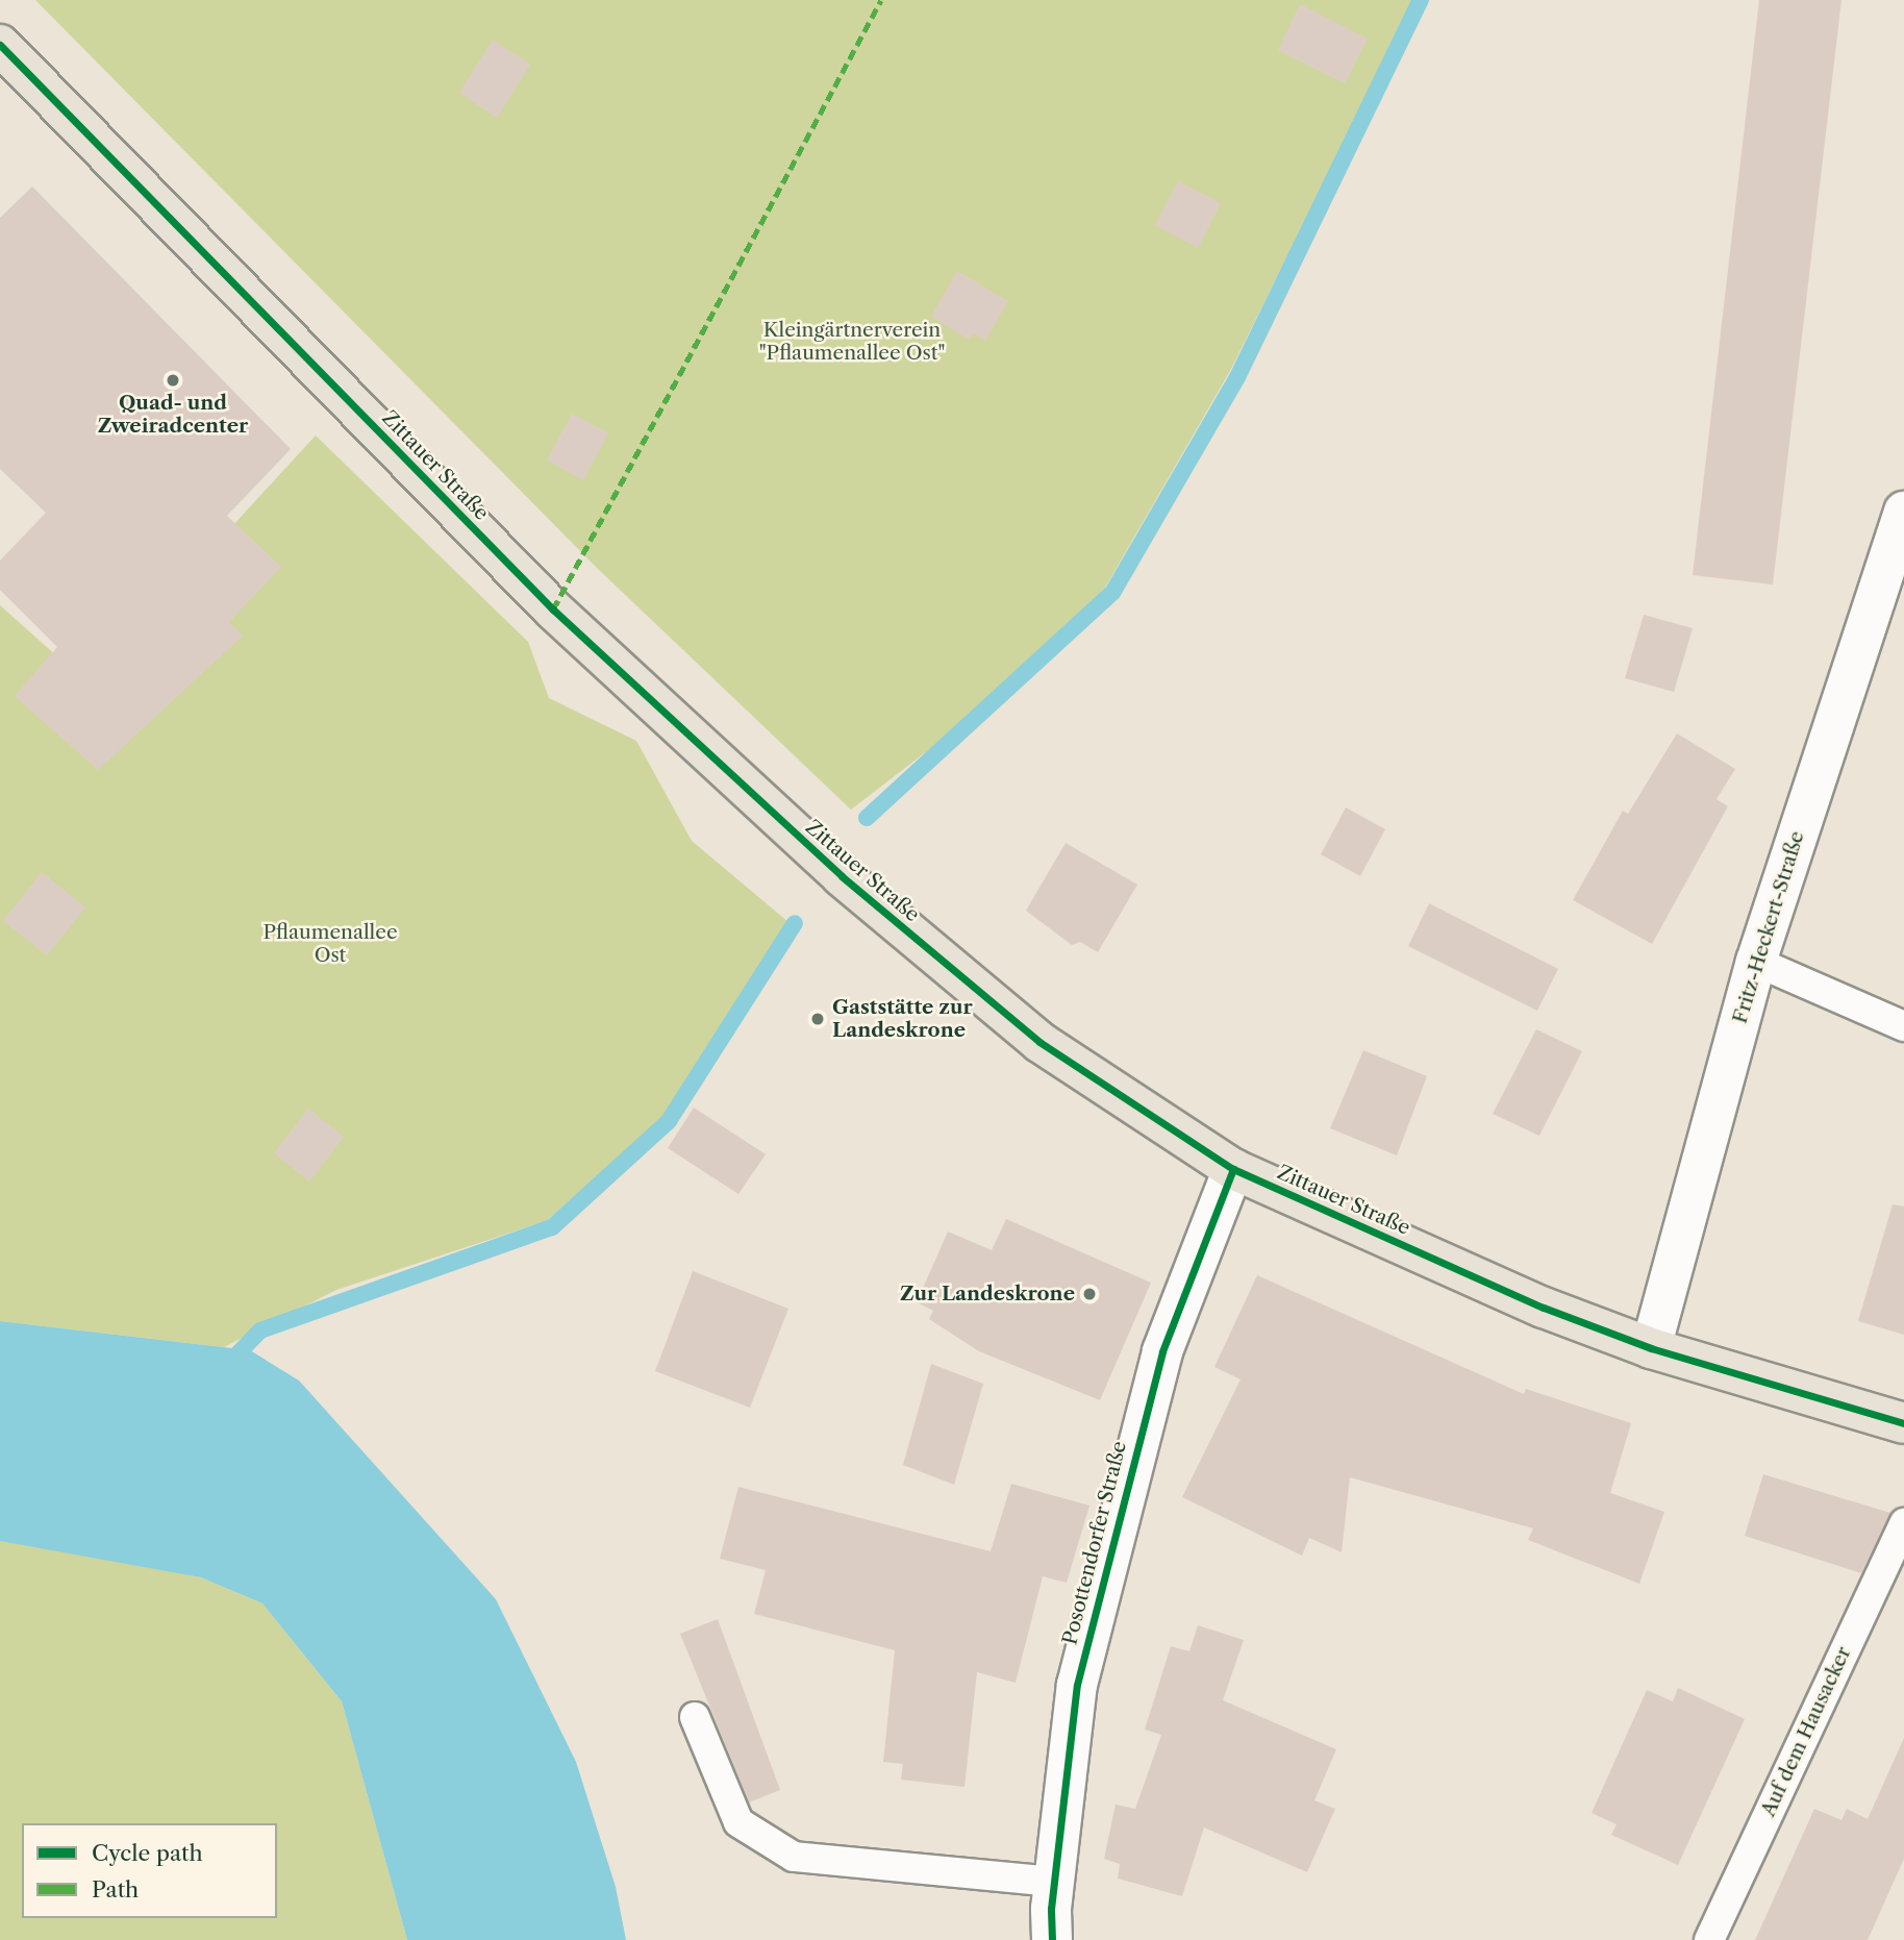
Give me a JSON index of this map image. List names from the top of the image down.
{
  "streets": {
    "main road": ["Zittauer Straße"],
    "street": ["Fritz-Heckert-Straße", "Posottendorfer Straße"],
    "lane": ["Auf dem Hausacker"]
  },
  "crossings": [
    ["Zittauer Straße", "Fritz-Heckert-Straße"],
    ["Zittauer Straße", "Posottendorfer Straße"]
  ],
  "parks": ["Kleingärtnerverein \"Pflaumenallee Ost\"", "Pflaumenallee Ost"],
  "places": ["Quad- und Zweiradcenter", "Gaststätte zur Landeskrone", "Zur Landeskrone"],
  "legend": ["Cycle path", "Path"]
}
